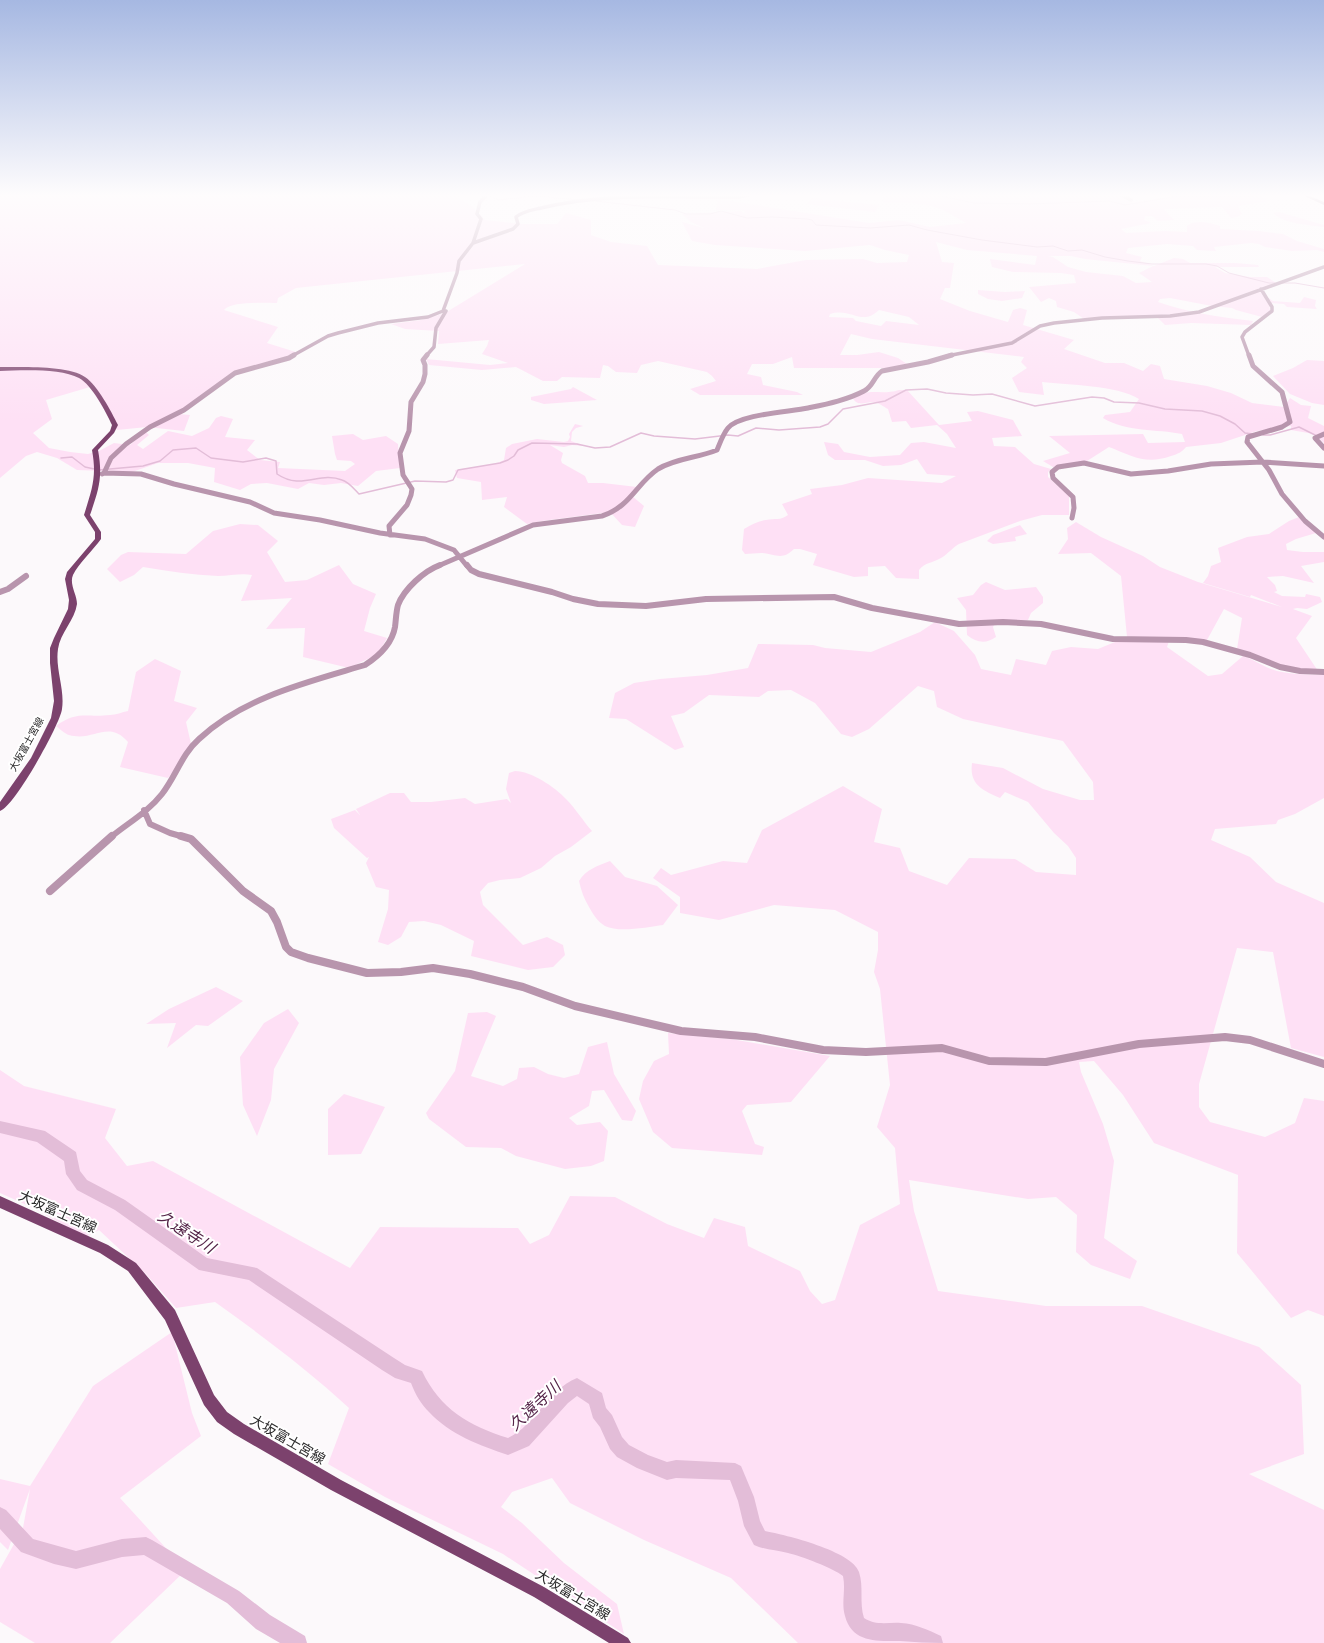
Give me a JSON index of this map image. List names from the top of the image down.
{
  "streets": {
    "main road": ["大坂富士宮線"]
  },
  "water": ["久遠寺川"]
}
